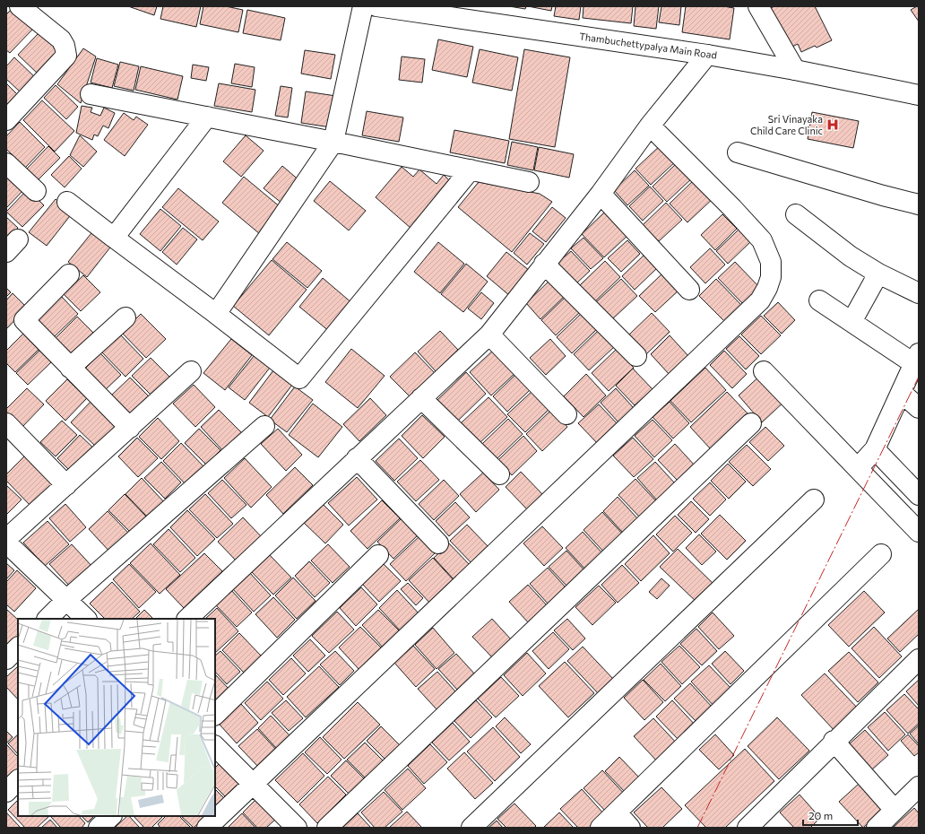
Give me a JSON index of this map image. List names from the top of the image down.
{
  "streets": {
    "street": ["Thambuchettypalya Main Road"]
  },
  "places": {
    "hospital": ["Sri Vinayaka Child Care Clinic"]
  },
  "scale_bar": "20 m"
}
